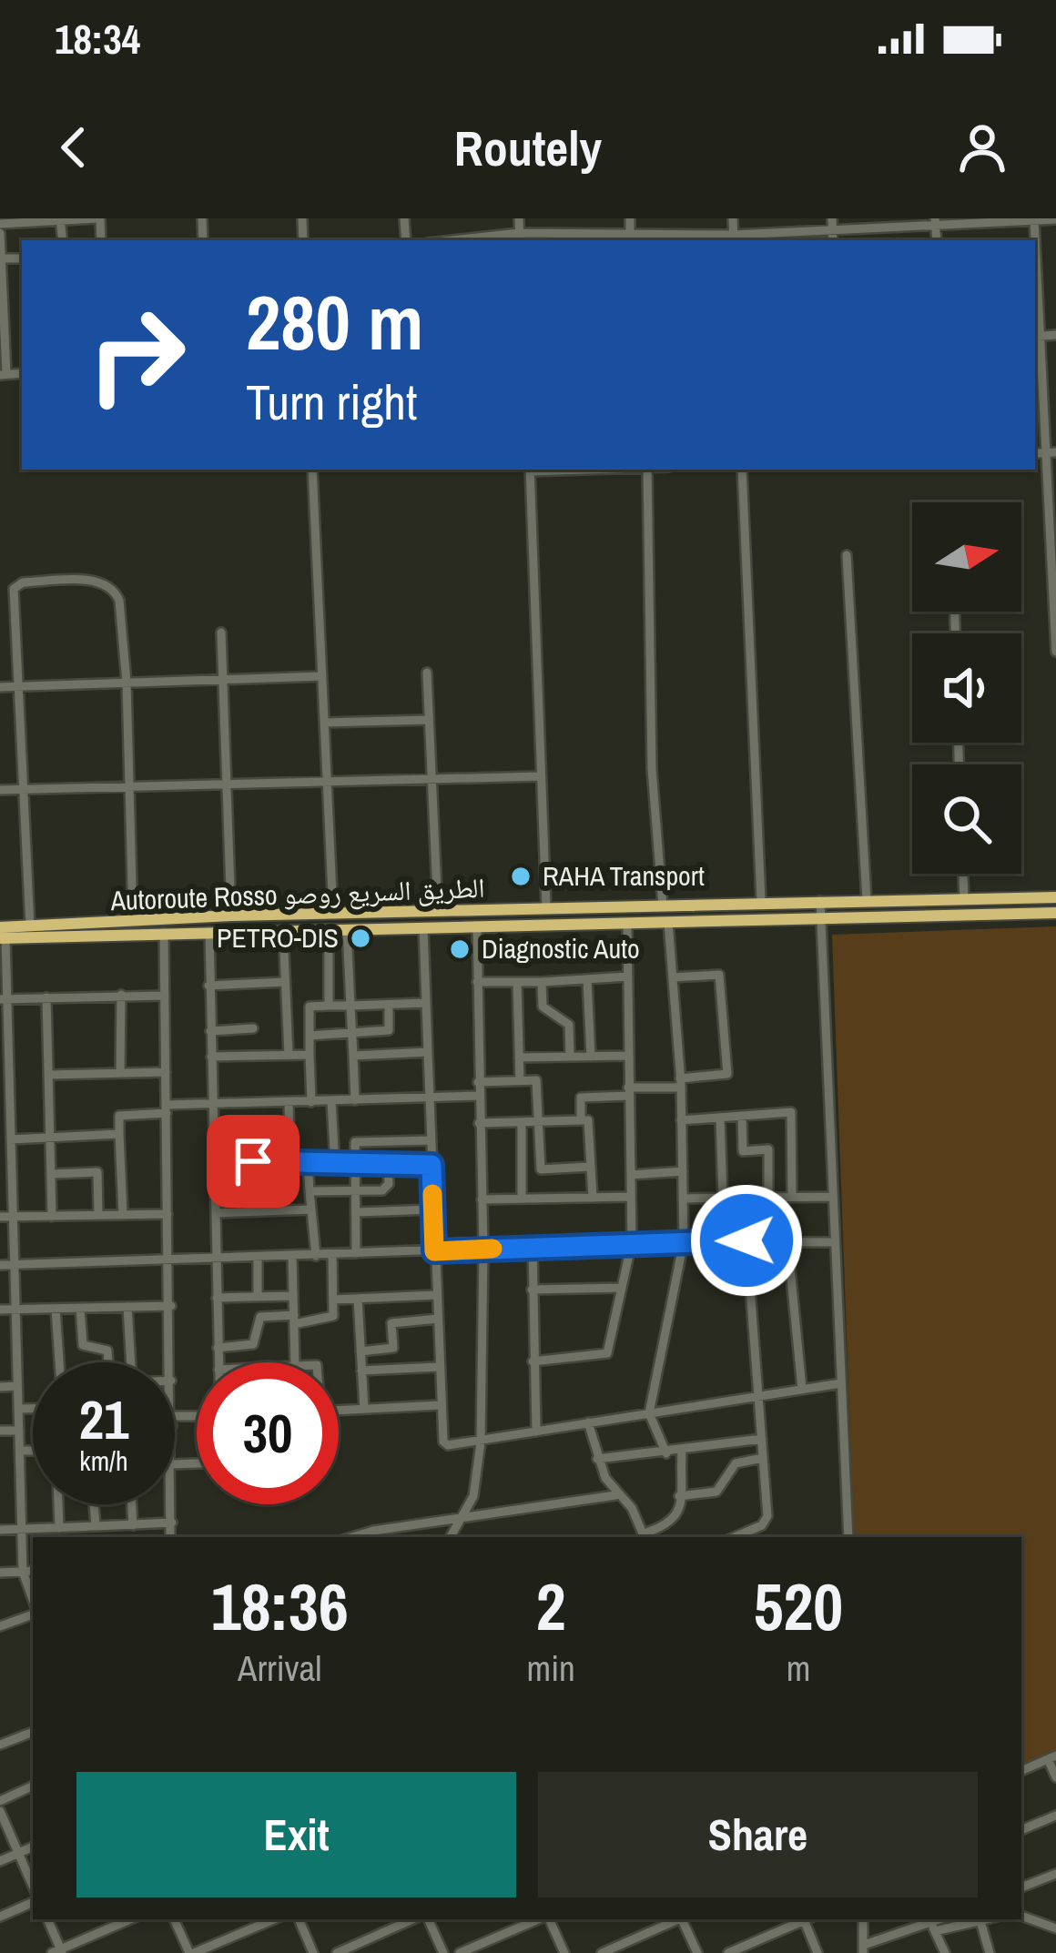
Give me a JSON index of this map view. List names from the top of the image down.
{
  "streets": {
    "highway": ["Autoroute Rosso الطريق السريع روصو"]
  },
  "places": ["RAHA Transport", "PETRO-DIS", "Diagnostic Auto"],
  "north": "right",
  "page": {
    "status": "18:34",
    "header": "Routely",
    "turn": ["280 m", "Turn right"],
    "speed": "21 km/h",
    "limit": "30",
    "eta": [
      "18:36",
      "Arrival",
      "2",
      "min",
      "520",
      "m"
    ],
    "buttons": ["Exit", "Share"]
  }
}
